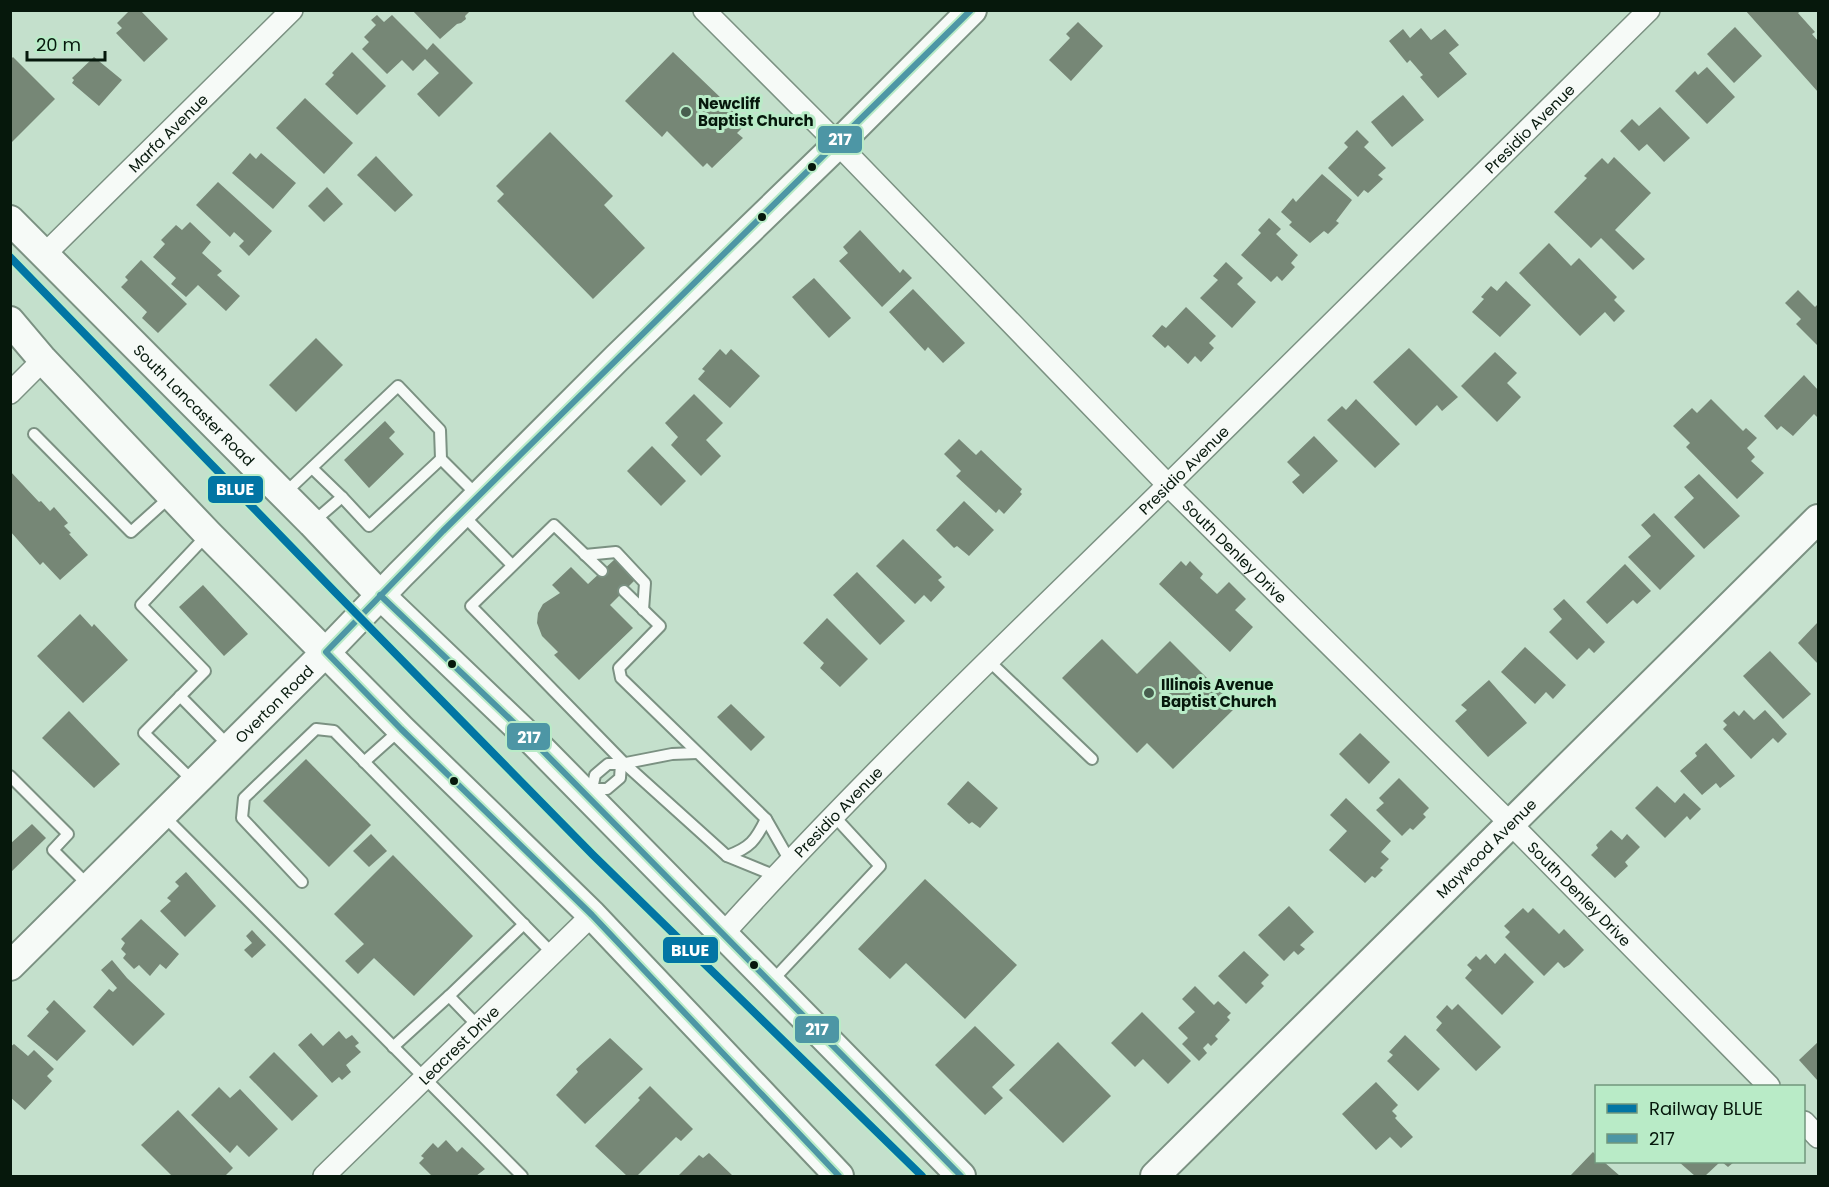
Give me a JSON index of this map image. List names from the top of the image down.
{
  "streets": {
    "main road": ["South Lancaster Road", "Overton Road", "Maywood Avenue"],
    "street": [
      "Presidio Avenue",
      "Marfa Avenue",
      "South Denley Drive",
      "Leacrest Drive"
    ]
  },
  "crossings": [
    ["Presidio Avenue", "South Lancaster Road"],
    ["Presidio Avenue", "South Denley Drive"],
    ["Marfa Avenue", "South Lancaster Road"],
    ["South Lancaster Road", "Overton Road"],
    ["South Denley Drive", "Overton Road"],
    ["South Denley Drive", "Maywood Avenue"]
  ],
  "places": ["Newcliff Baptist Church", "Illinois Avenue Baptist Church"],
  "lines": ["transit line 217", "rail line BLUE"],
  "legend": ["Railway BLUE", "217"],
  "scale_bar": "20 m"
}
